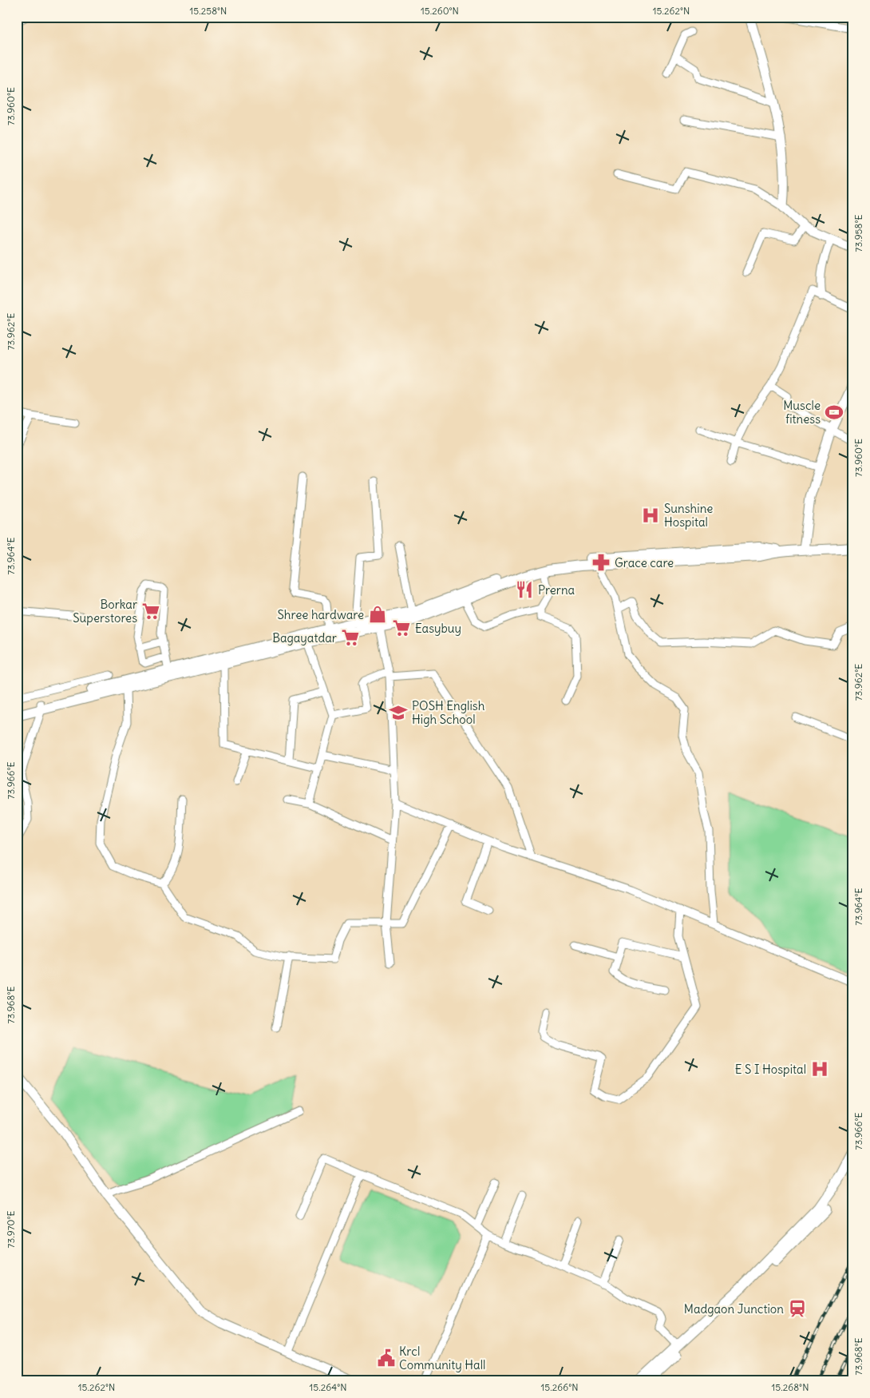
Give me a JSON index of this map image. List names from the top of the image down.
{
  "places": {
    "sports": ["Muscle fitness"],
    "hospital": ["Sunshine Hospital", "E S I Hospital"],
    "pharmacy": ["Grace care"],
    "restaurant": ["Prerna"],
    "supermarket": ["Borkar Superstores", "Easybuy", "Bagayatdar"],
    "shop": ["Shree hardware"],
    "school or university": ["POSH English High School"],
    "station": ["Madgaon Junction"],
    "public building": ["Krcl Community Hall"]
  },
  "coordinates": [
    "15.258°N",
    "15.260°N",
    "15.262°N",
    "73.960°E",
    "73.958°E",
    "73.962°E",
    "73.964°E",
    "73.966°E",
    "73.968°E",
    "73.970°E",
    "15.264°N",
    "15.266°N",
    "15.268°N"
  ]
}
